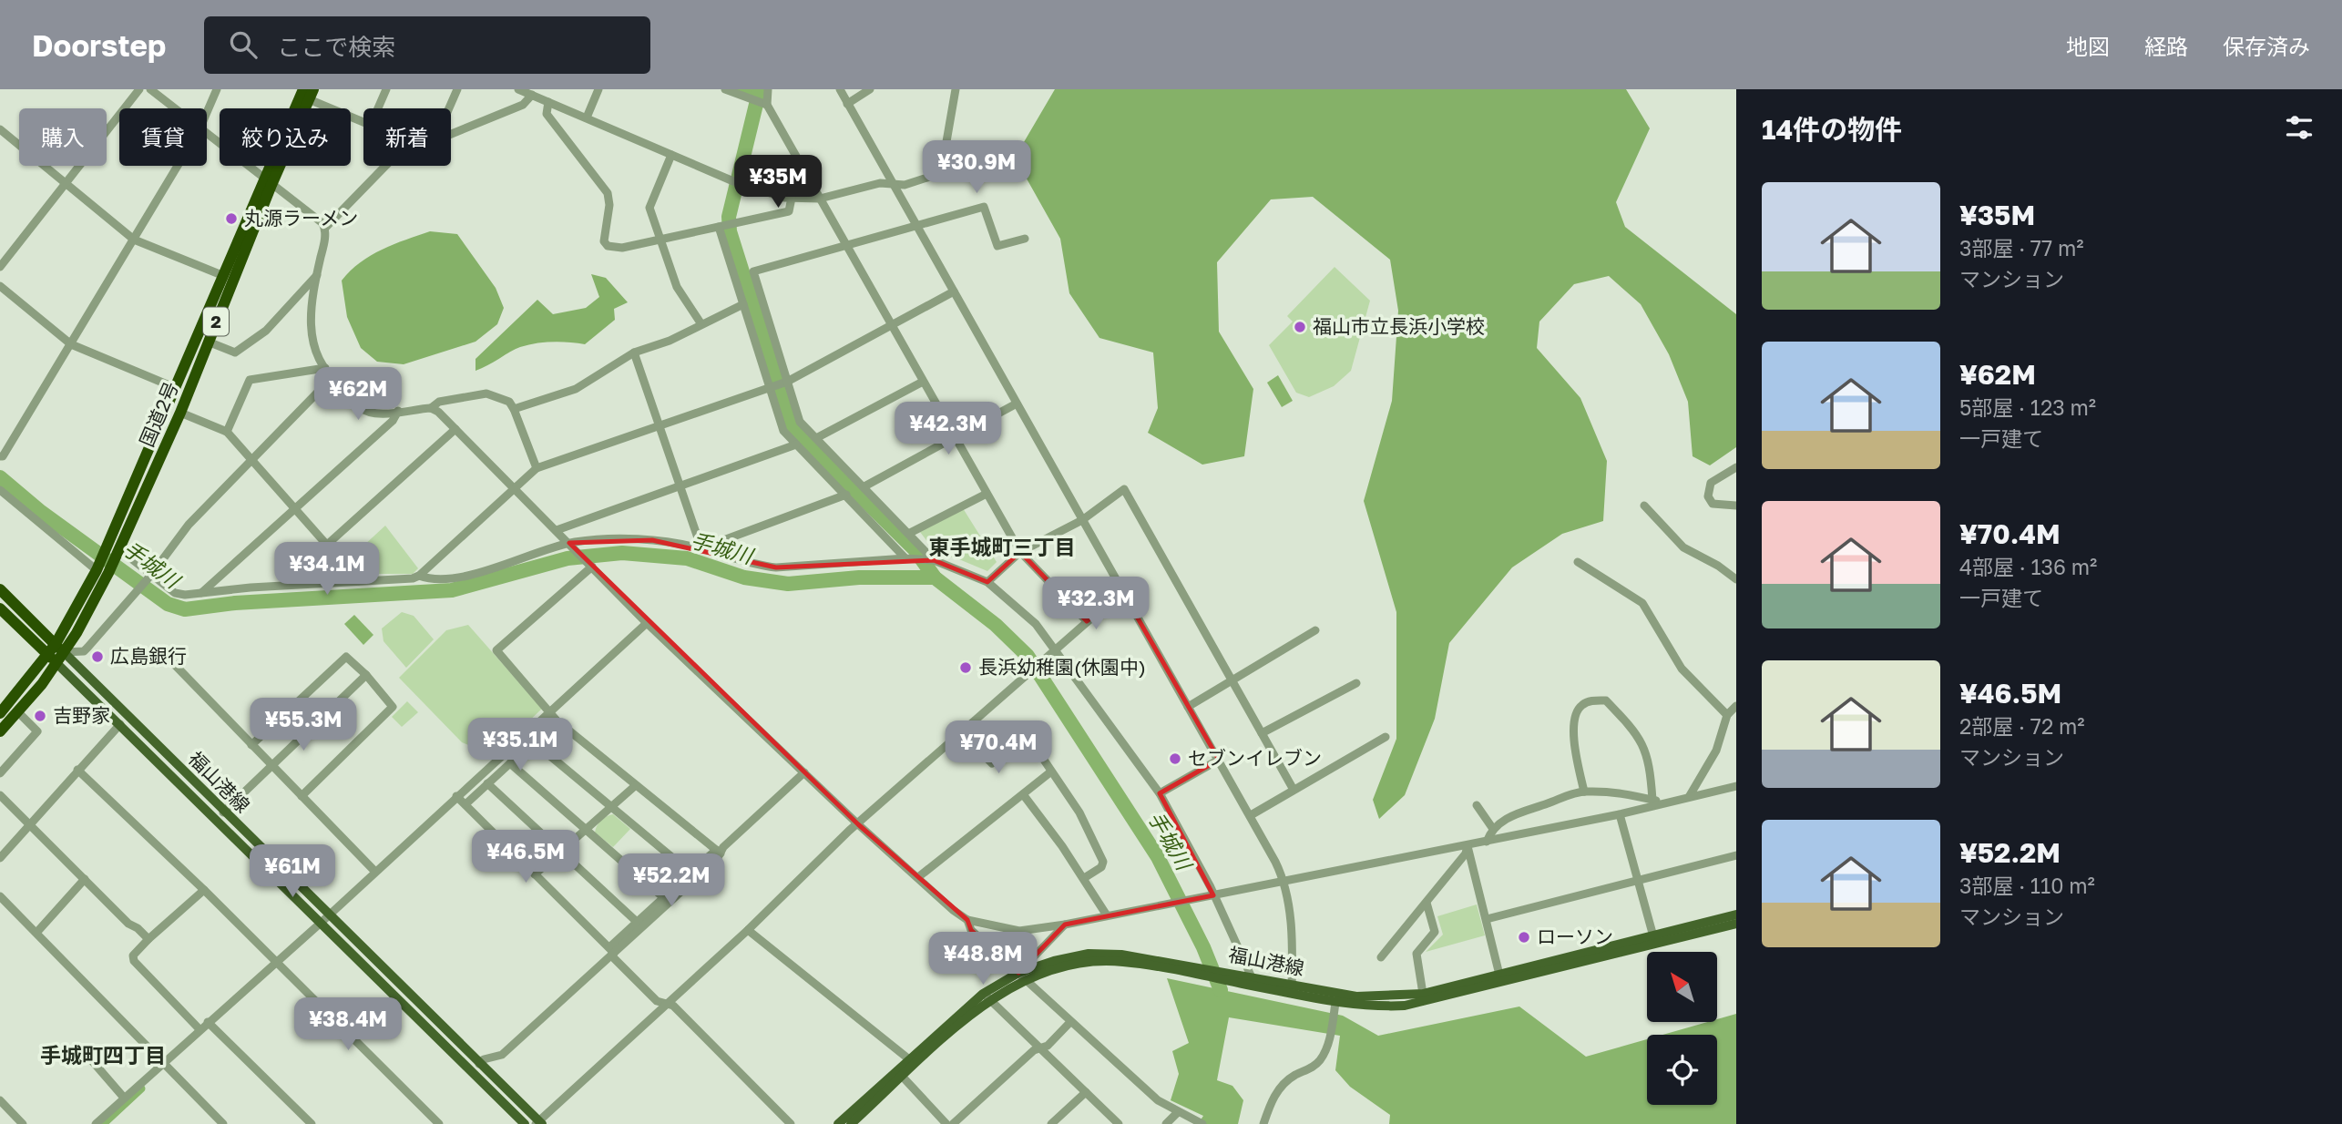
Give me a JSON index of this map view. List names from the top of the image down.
{
  "streets": {
    "highway": ["2", "国道2号"],
    "main road": ["福山港線"]
  },
  "crossings": [
    ["国道2号", "福山港線"]
  ],
  "districts": ["東手城町三丁目", "手城町四丁目"],
  "water": ["手城川"],
  "places": [
    "丸源ラーメン",
    "福山市立長浜小学校",
    "広島銀行",
    "長浜幼稚園(休園中)",
    "吉野家",
    "セブンイレブン",
    "ローソン"
  ],
  "north": "top left",
  "page": {
    "header": "Doorstep",
    "search": "ここで検索",
    "nav": ["地図", "経路", "保存済み"],
    "heading": "14件の物件",
    "chip": [
      "購入",
      "賃貸",
      "絞り込み",
      "新着"
    ],
    "price": [
      "¥30.9M",
      "¥35M",
      "¥62M",
      "¥42.3M",
      "¥34.1M",
      "¥32.3M",
      "¥55.3M",
      "¥35.1M",
      "¥70.4M",
      "¥46.5M",
      "¥61M",
      "¥52.2M",
      "¥48.8M",
      "¥38.4M"
    ],
    "list": [
      {
        "name": "¥35M",
        "note": "3部屋 · 77 m² · マンション"
      },
      {
        "name": "¥62M",
        "note": "5部屋 · 123 m² · 一戸建て"
      },
      {
        "name": "¥70.4M",
        "note": "4部屋 · 136 m² · 一戸建て"
      },
      {
        "name": "¥46.5M",
        "note": "2部屋 · 72 m² · マンション"
      },
      {
        "name": "¥52.2M",
        "note": "3部屋 · 110 m² · マンション"
      }
    ]
  }
}
